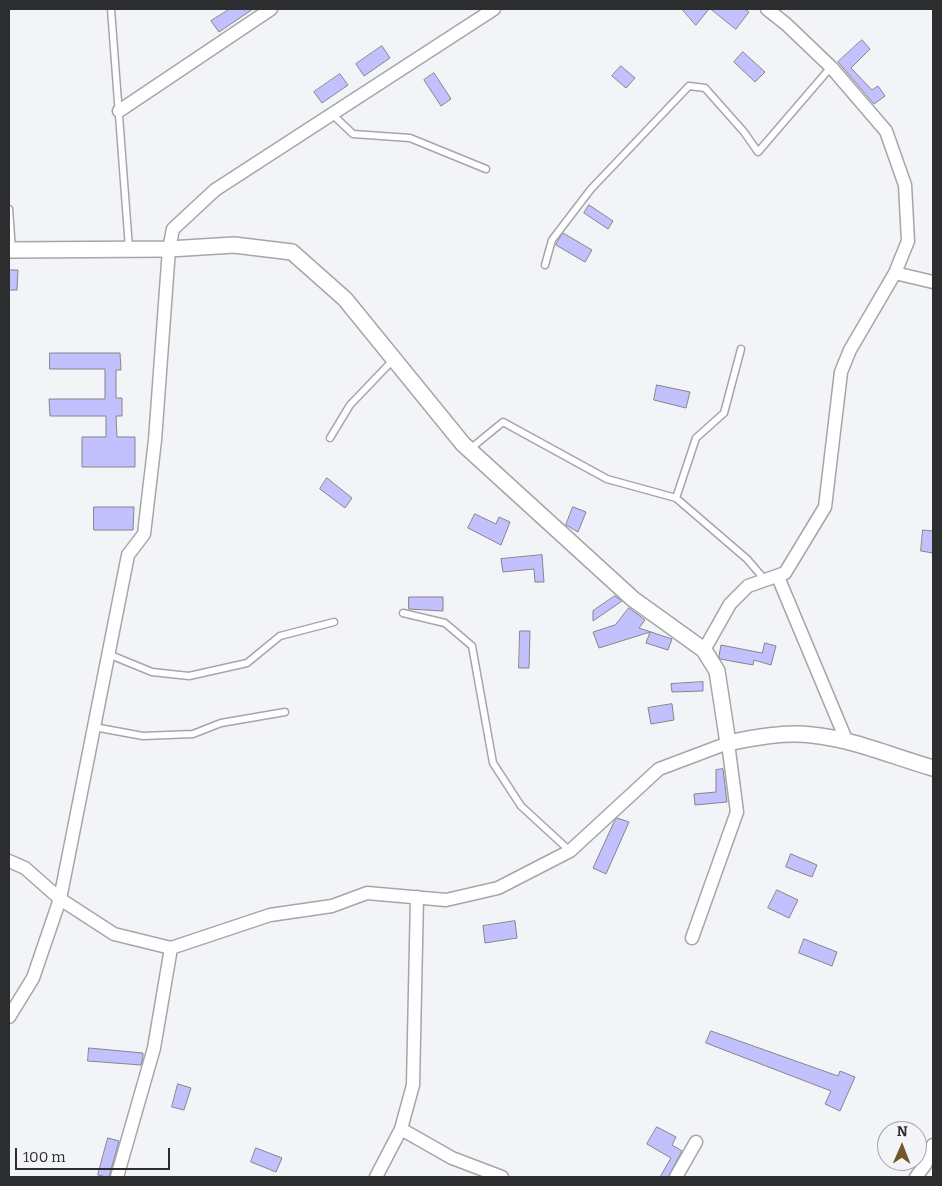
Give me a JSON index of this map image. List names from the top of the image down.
{
  "scale_bar": "100 m",
  "north": "top"
}
